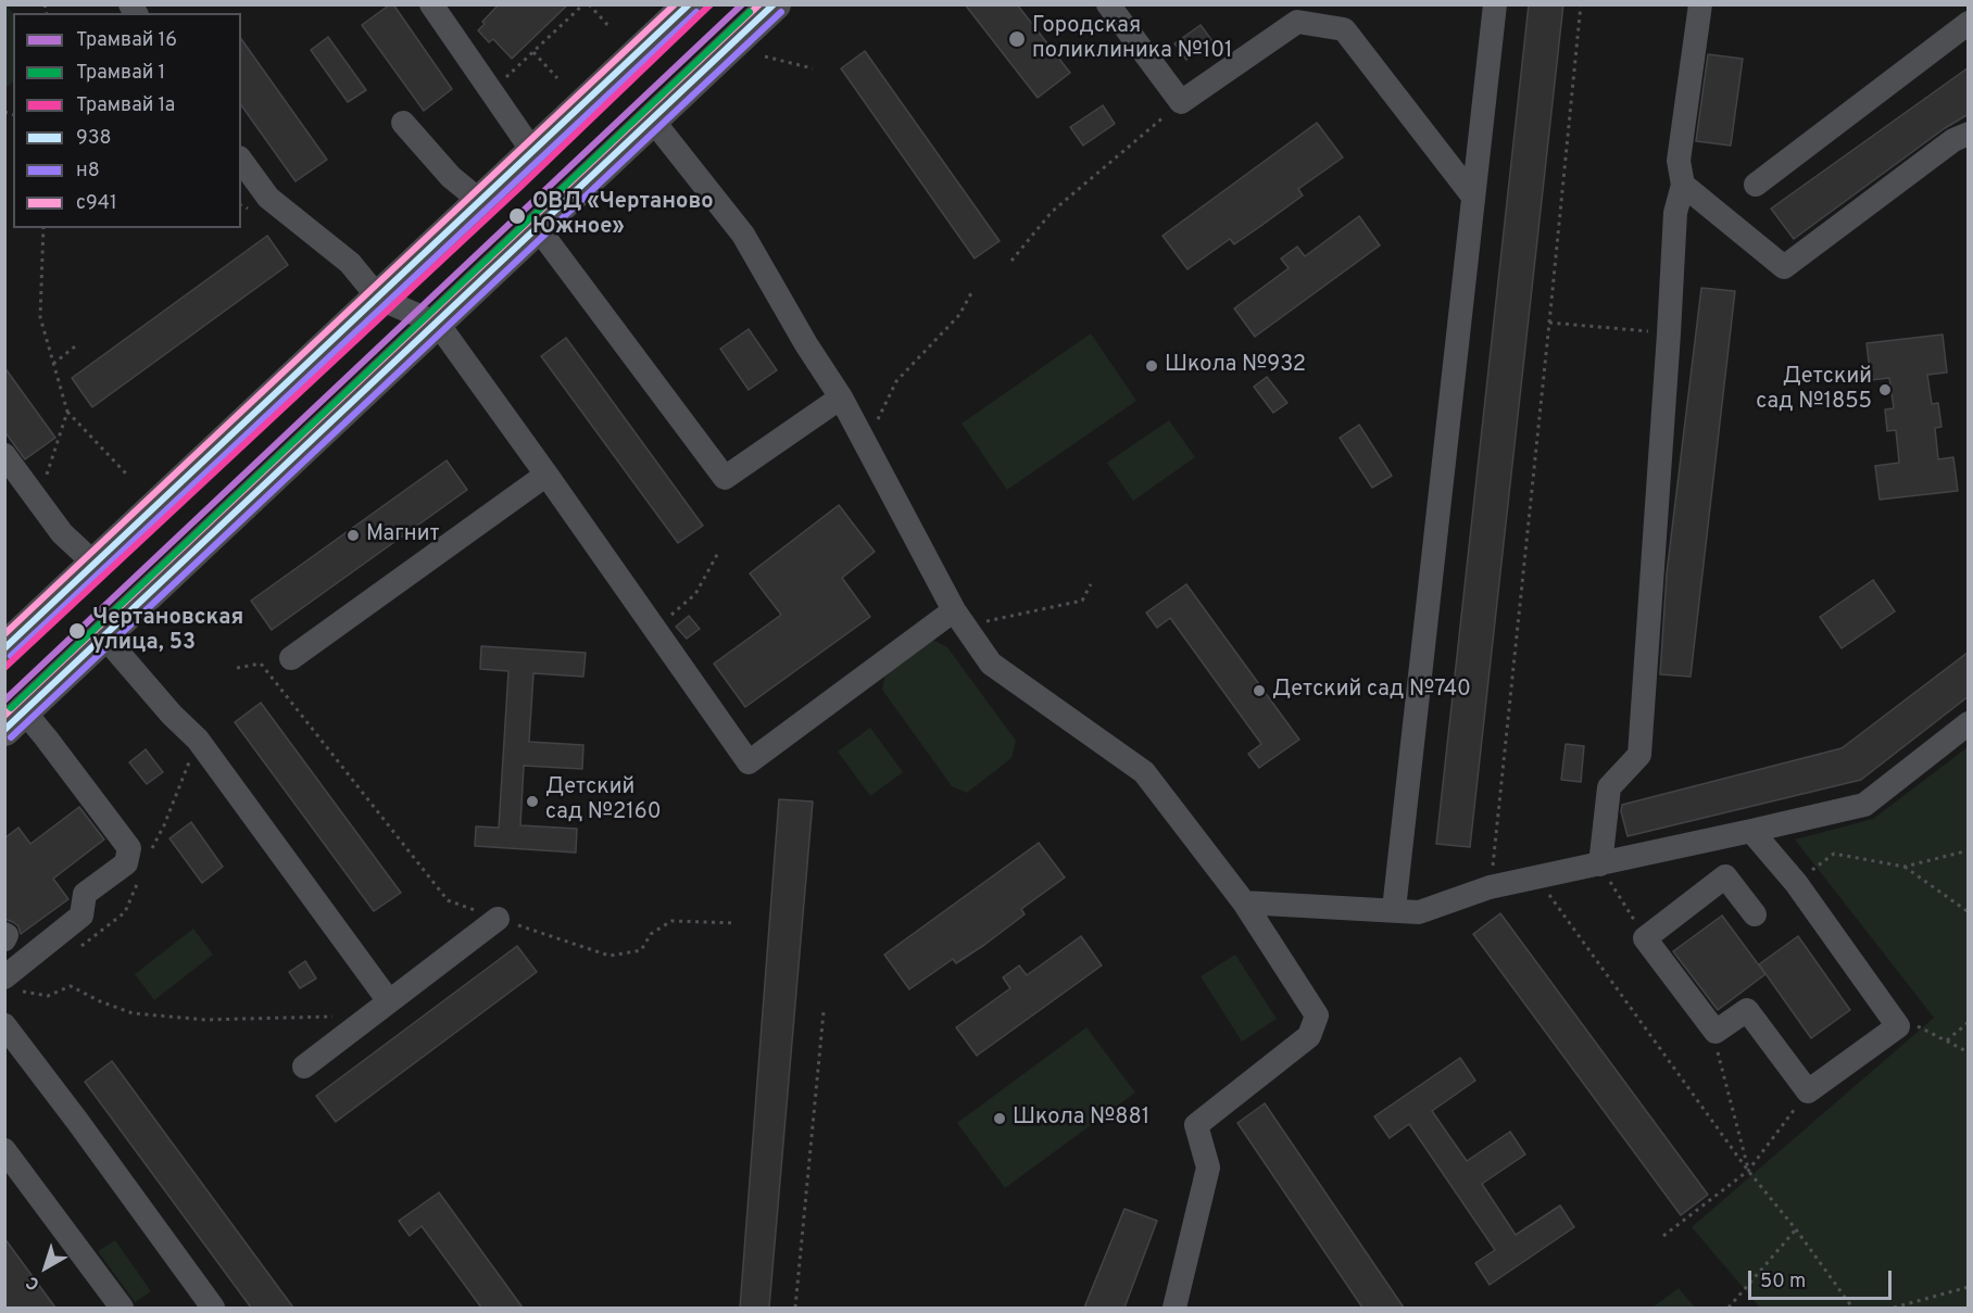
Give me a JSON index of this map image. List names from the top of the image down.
{
  "places": [
    "Городская поликлиника №101",
    "ОВД «Чертаново Южное»",
    "Школа №932",
    "Детский сад №1855",
    "Магнит",
    "Чертановская улица, 53",
    "Детский сад №740",
    "Детский сад №2160",
    "Школа №881"
  ],
  "lines": [
    "tram line 16",
    "tram line 1а",
    "transit line 938",
    "transit line с941",
    "tram line 1",
    "transit line н8"
  ],
  "legend": [
    "Трамвай 16",
    "Трамвай 1",
    "Трамвай 1а",
    "938",
    "н8",
    "с941"
  ],
  "scale_bar": "50 m",
  "north": "bottom left"
}
